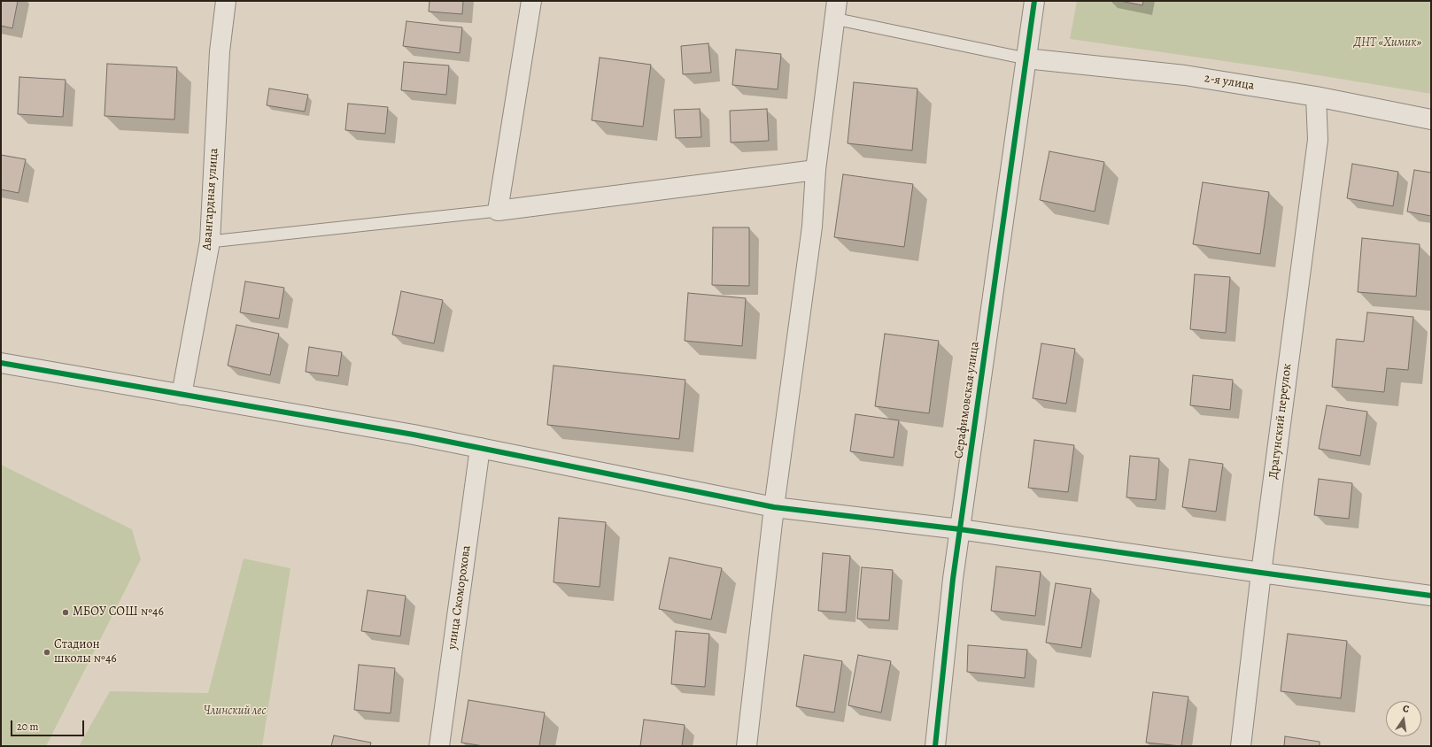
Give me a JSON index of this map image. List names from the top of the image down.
{
  "streets": {
    "street": [
      "2-я улица",
      "Авангардная улица",
      "Серафимовская улица",
      "Драгунский переулок",
      "улица Скоморохова"
    ]
  },
  "crossings": [
    ["2-я улица", "Серафимовская улица"],
    ["2-я улица", "Драгунский переулок"]
  ],
  "parks": ["ДНТ «Химик»", "Члинский лес"],
  "places": ["МБОУ СОШ №46", "Стадион школы №46"],
  "scale_bar": "20 m",
  "north": "top"
}
